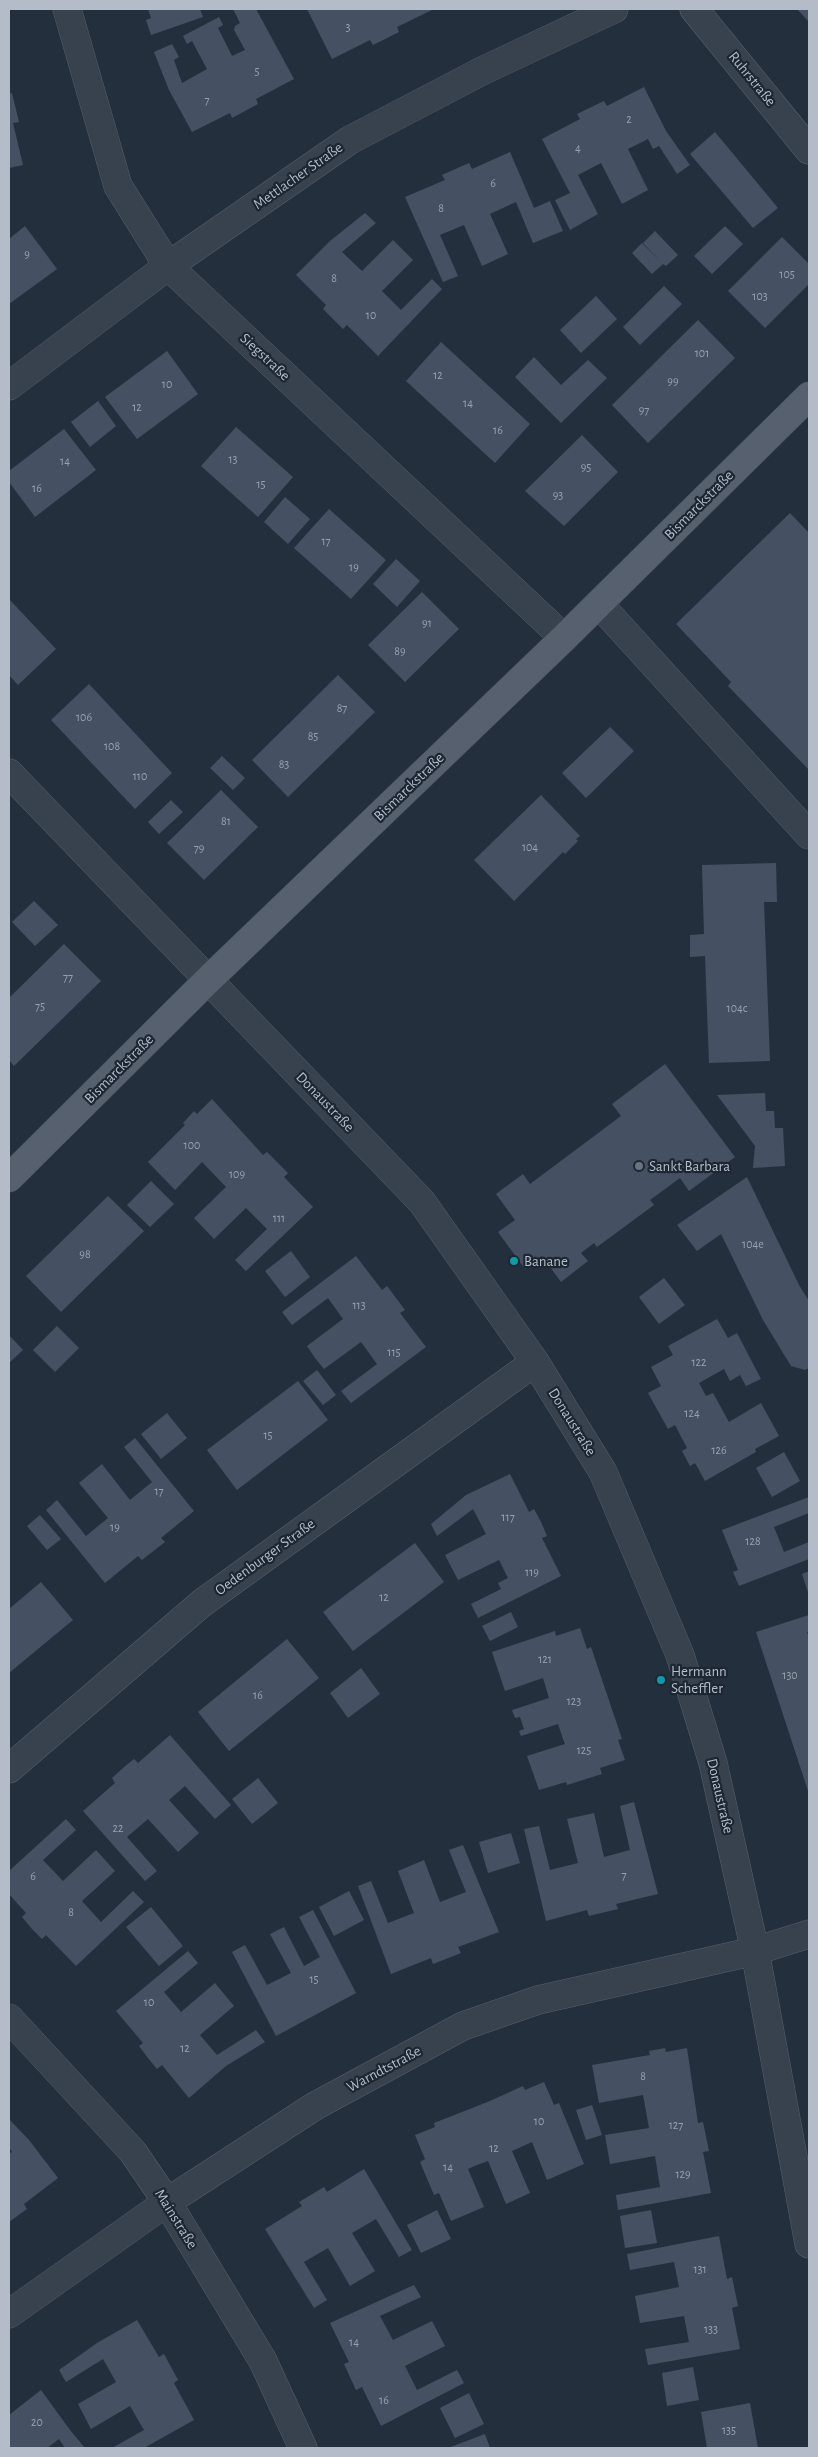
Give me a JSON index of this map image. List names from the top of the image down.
{
  "streets": {
    "main road": ["Bismarckstraße"],
    "street": [
      "Ruhrstraße",
      "Mettlacher Straße",
      "Siegstraße",
      "Donaustraße",
      "Oedenburger Straße",
      "Warndtstraße",
      "Mainstraße"
    ]
  },
  "crossings": [
    ["Mettlacher Straße", "Siegstraße"],
    ["Siegstraße", "Bismarckstraße"],
    ["Bismarckstraße", "Donaustraße"],
    ["Donaustraße", "Oedenburger Straße"],
    ["Donaustraße", "Warndtstraße"],
    ["Warndtstraße", "Mainstraße"]
  ],
  "places": ["Sankt Barbara", "Banane", "Hermann Scheffler"],
  "house_numbers": [
    "3",
    "5",
    "7",
    "2",
    "4",
    "6",
    "8",
    "9",
    "105",
    "8",
    "103",
    "10",
    "101",
    "12",
    "99",
    "10",
    "14",
    "12",
    "97",
    "16",
    "13",
    "14",
    "95",
    "15",
    "16",
    "93",
    "17",
    "19",
    "91",
    "89",
    "87",
    "106",
    "85",
    "108",
    "83",
    "110",
    "81",
    "104",
    "79",
    "77",
    "75",
    "104c",
    "100",
    "109",
    "111",
    "104e",
    "98",
    "113",
    "115",
    "122",
    "124",
    "15",
    "126",
    "17",
    "117",
    "19",
    "128",
    "119",
    "12",
    "121",
    "130",
    "16",
    "123",
    "125",
    "22",
    "7",
    "6",
    "8",
    "15",
    "10",
    "12",
    "8",
    "10",
    "127",
    "12",
    "14",
    "129",
    "131",
    "133",
    "14",
    "16",
    "20",
    "135"
  ]
}
